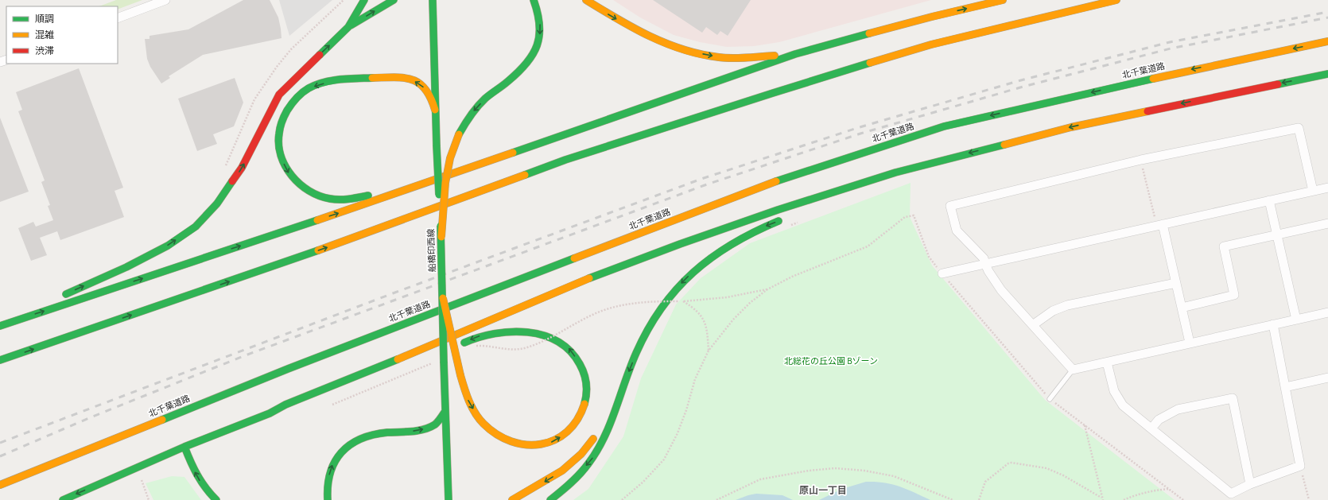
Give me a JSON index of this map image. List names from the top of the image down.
{
  "streets": {
    "main road": ["北千葉道路", "船橋印西線"]
  },
  "districts": ["原山一丁目"],
  "parks": ["北総花の丘公園 Bゾーン"],
  "legend": ["順調", "混雑", "渋滞"]
}
